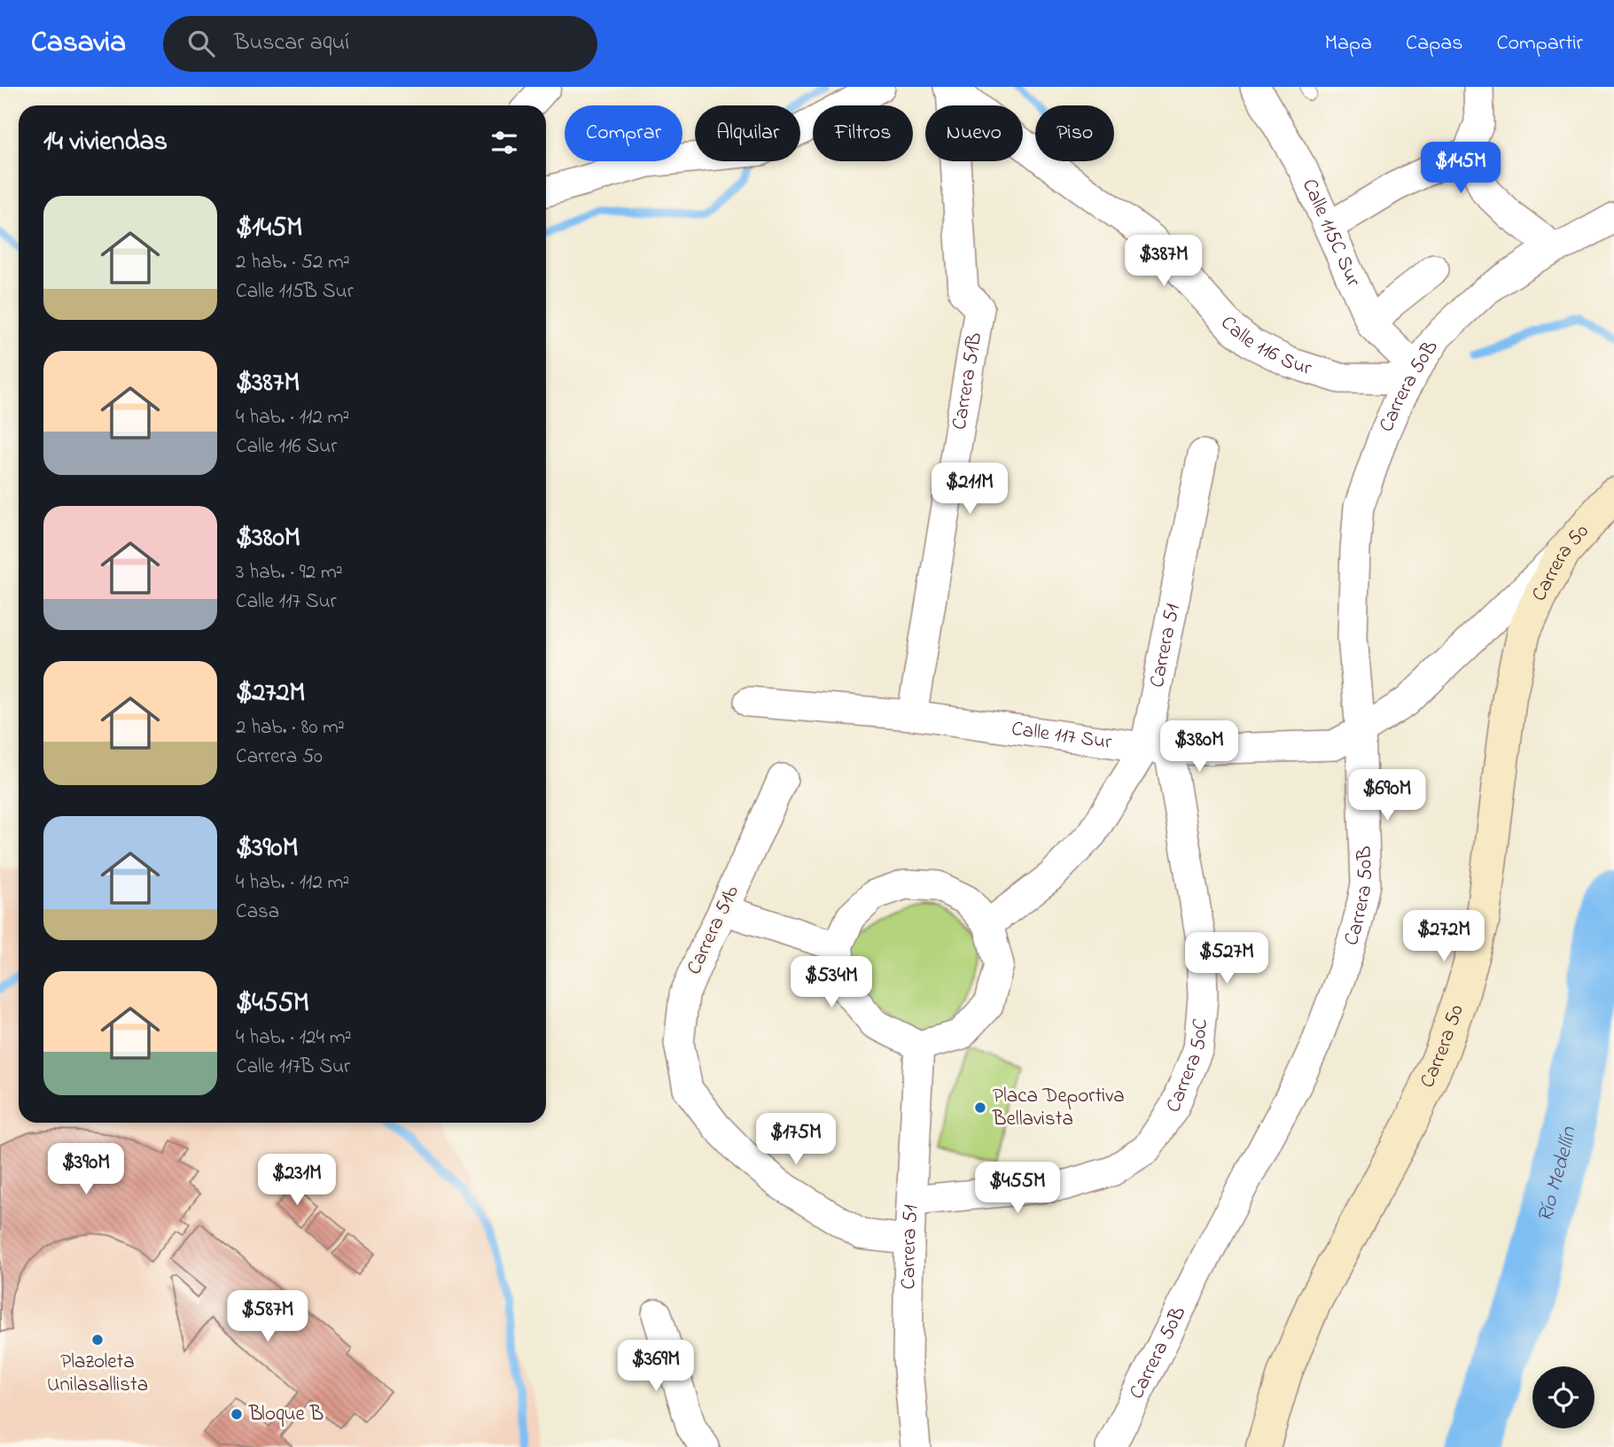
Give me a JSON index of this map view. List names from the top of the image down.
{
  "streets": {
    "main road": ["Carrera 50"],
    "street": [
      "Calle 115C Sur",
      "Calle 116 Sur",
      "Carrera 51B",
      "Carrera 50B",
      "Carrera 51",
      "Calle 117 Sur",
      "Carrera 51b",
      "Carrera 50C"
    ]
  },
  "crossings": [
    ["Calle 115C Sur", "Calle 116 Sur"],
    ["Calle 115C Sur", "Carrera 50B"],
    ["Calle 116 Sur", "Carrera 51B"],
    ["Calle 116 Sur", "Carrera 50B"],
    ["Carrera 51B", "Calle 117 Sur"],
    ["Carrera 50B", "Calle 117 Sur"],
    ["Carrera 50", "Calle 117 Sur"],
    ["Carrera 51", "Calle 117 Sur"],
    ["Carrera 51", "Carrera 51b"],
    ["Carrera 51", "Carrera 50C"],
    ["Calle 117 Sur", "Carrera 50C"]
  ],
  "water": ["Río Medellín"],
  "places": ["Placa Deportiva Bellavista", "Plazoleta Unilasallista", "Bloque B"],
  "page": {
    "header": "Casavia",
    "search": "Buscar aquí",
    "nav": ["Mapa", "Capas", "Compartir"],
    "chip": [
      "Comprar",
      "Alquilar",
      "Filtros",
      "Nuevo",
      "Piso"
    ],
    "heading": "14 viviendas",
    "price": [
      "$145M",
      "$387M",
      "$211M",
      "$380M",
      "$690M",
      "$272M",
      "$527M",
      "$534M",
      "$175M",
      "$390M",
      "$231M",
      "$455M",
      "$587M",
      "$369M"
    ],
    "list": [
      {
        "name": "$145M",
        "note": "2 hab. · 52 m² · Calle 115B Sur"
      },
      {
        "name": "$387M",
        "note": "4 hab. · 112 m² · Calle 116 Sur"
      },
      {
        "name": "$380M",
        "note": "3 hab. · 92 m² · Calle 117 Sur"
      },
      {
        "name": "$272M",
        "note": "2 hab. · 80 m² · Carrera 50"
      },
      {
        "name": "$390M",
        "note": "4 hab. · 112 m² · Casa"
      },
      {
        "name": "$455M",
        "note": "4 hab. · 124 m² · Calle 117B Sur"
      }
    ]
  }
}
